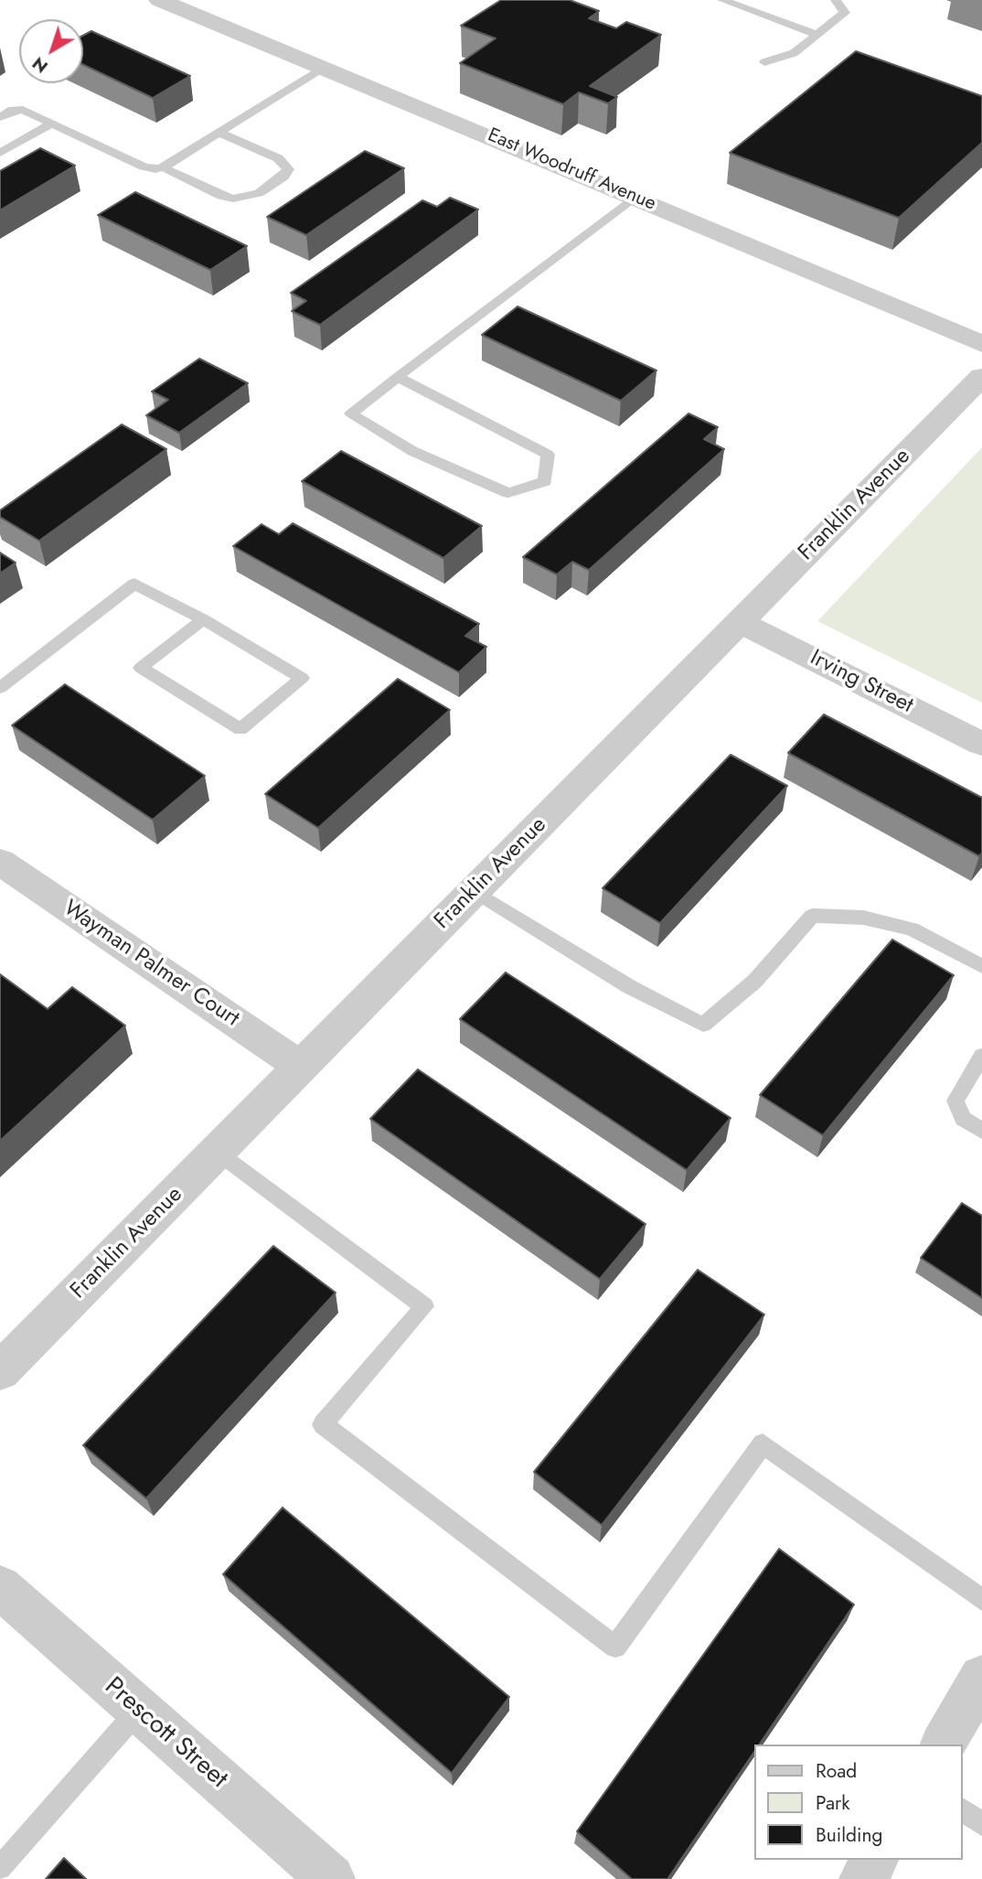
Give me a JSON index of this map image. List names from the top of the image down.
{
  "streets": {
    "street": [
      "East Woodruff Avenue",
      "Franklin Avenue",
      "Irving Street",
      "Wayman Palmer Court",
      "Prescott Street"
    ]
  },
  "crossings": [
    ["Franklin Avenue", "Irving Street"],
    ["Franklin Avenue", "Wayman Palmer Court"]
  ],
  "legend": ["Road", "Park", "Building"],
  "north": "bottom left"
}
